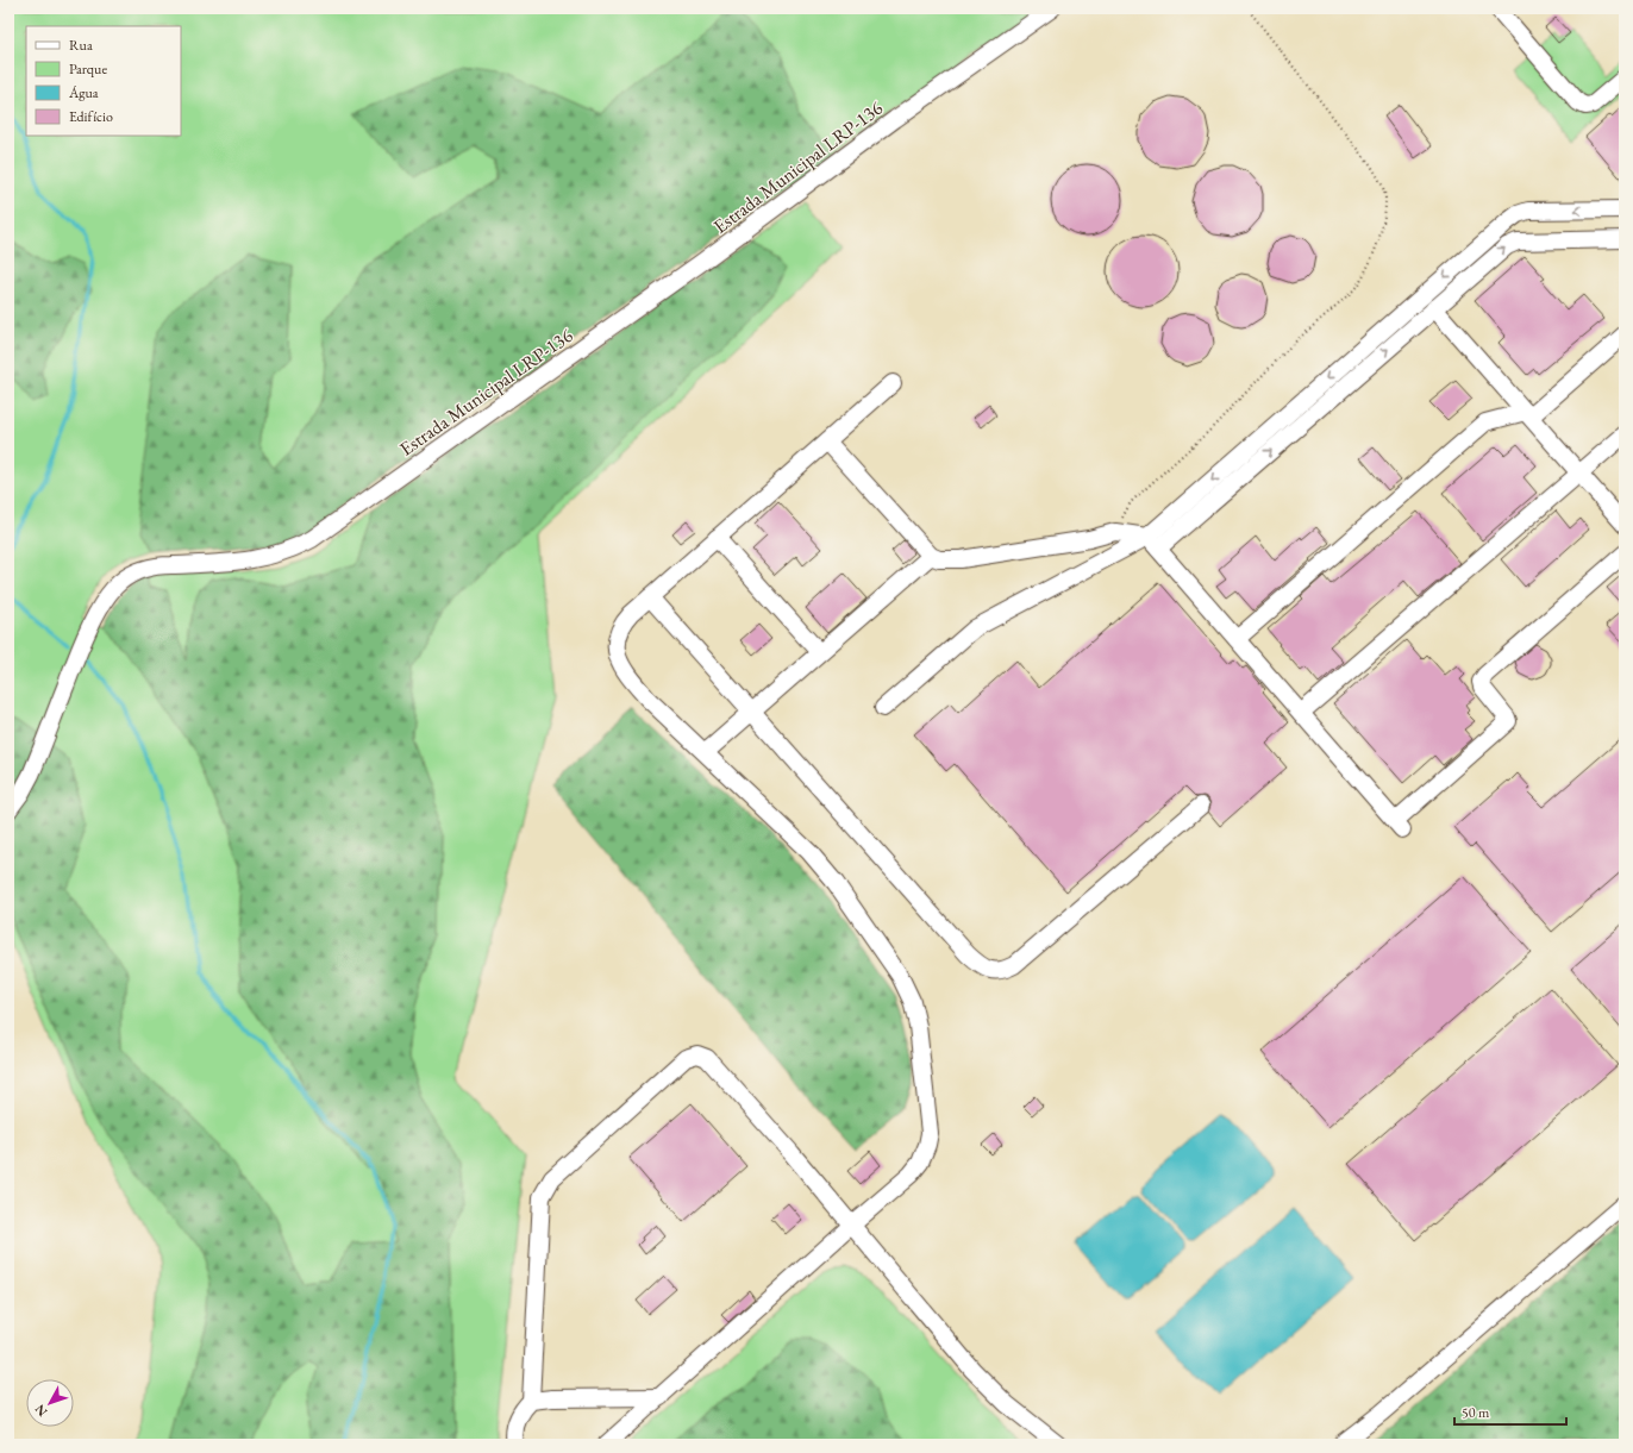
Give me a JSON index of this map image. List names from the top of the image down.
{
  "streets": {
    "street": ["Estrada Municipal LRP-136"]
  },
  "legend": [
    "Rua",
    "Parque",
    "Água",
    "Edifício"
  ],
  "scale_bar": "50 m",
  "north": "bottom left"
}
